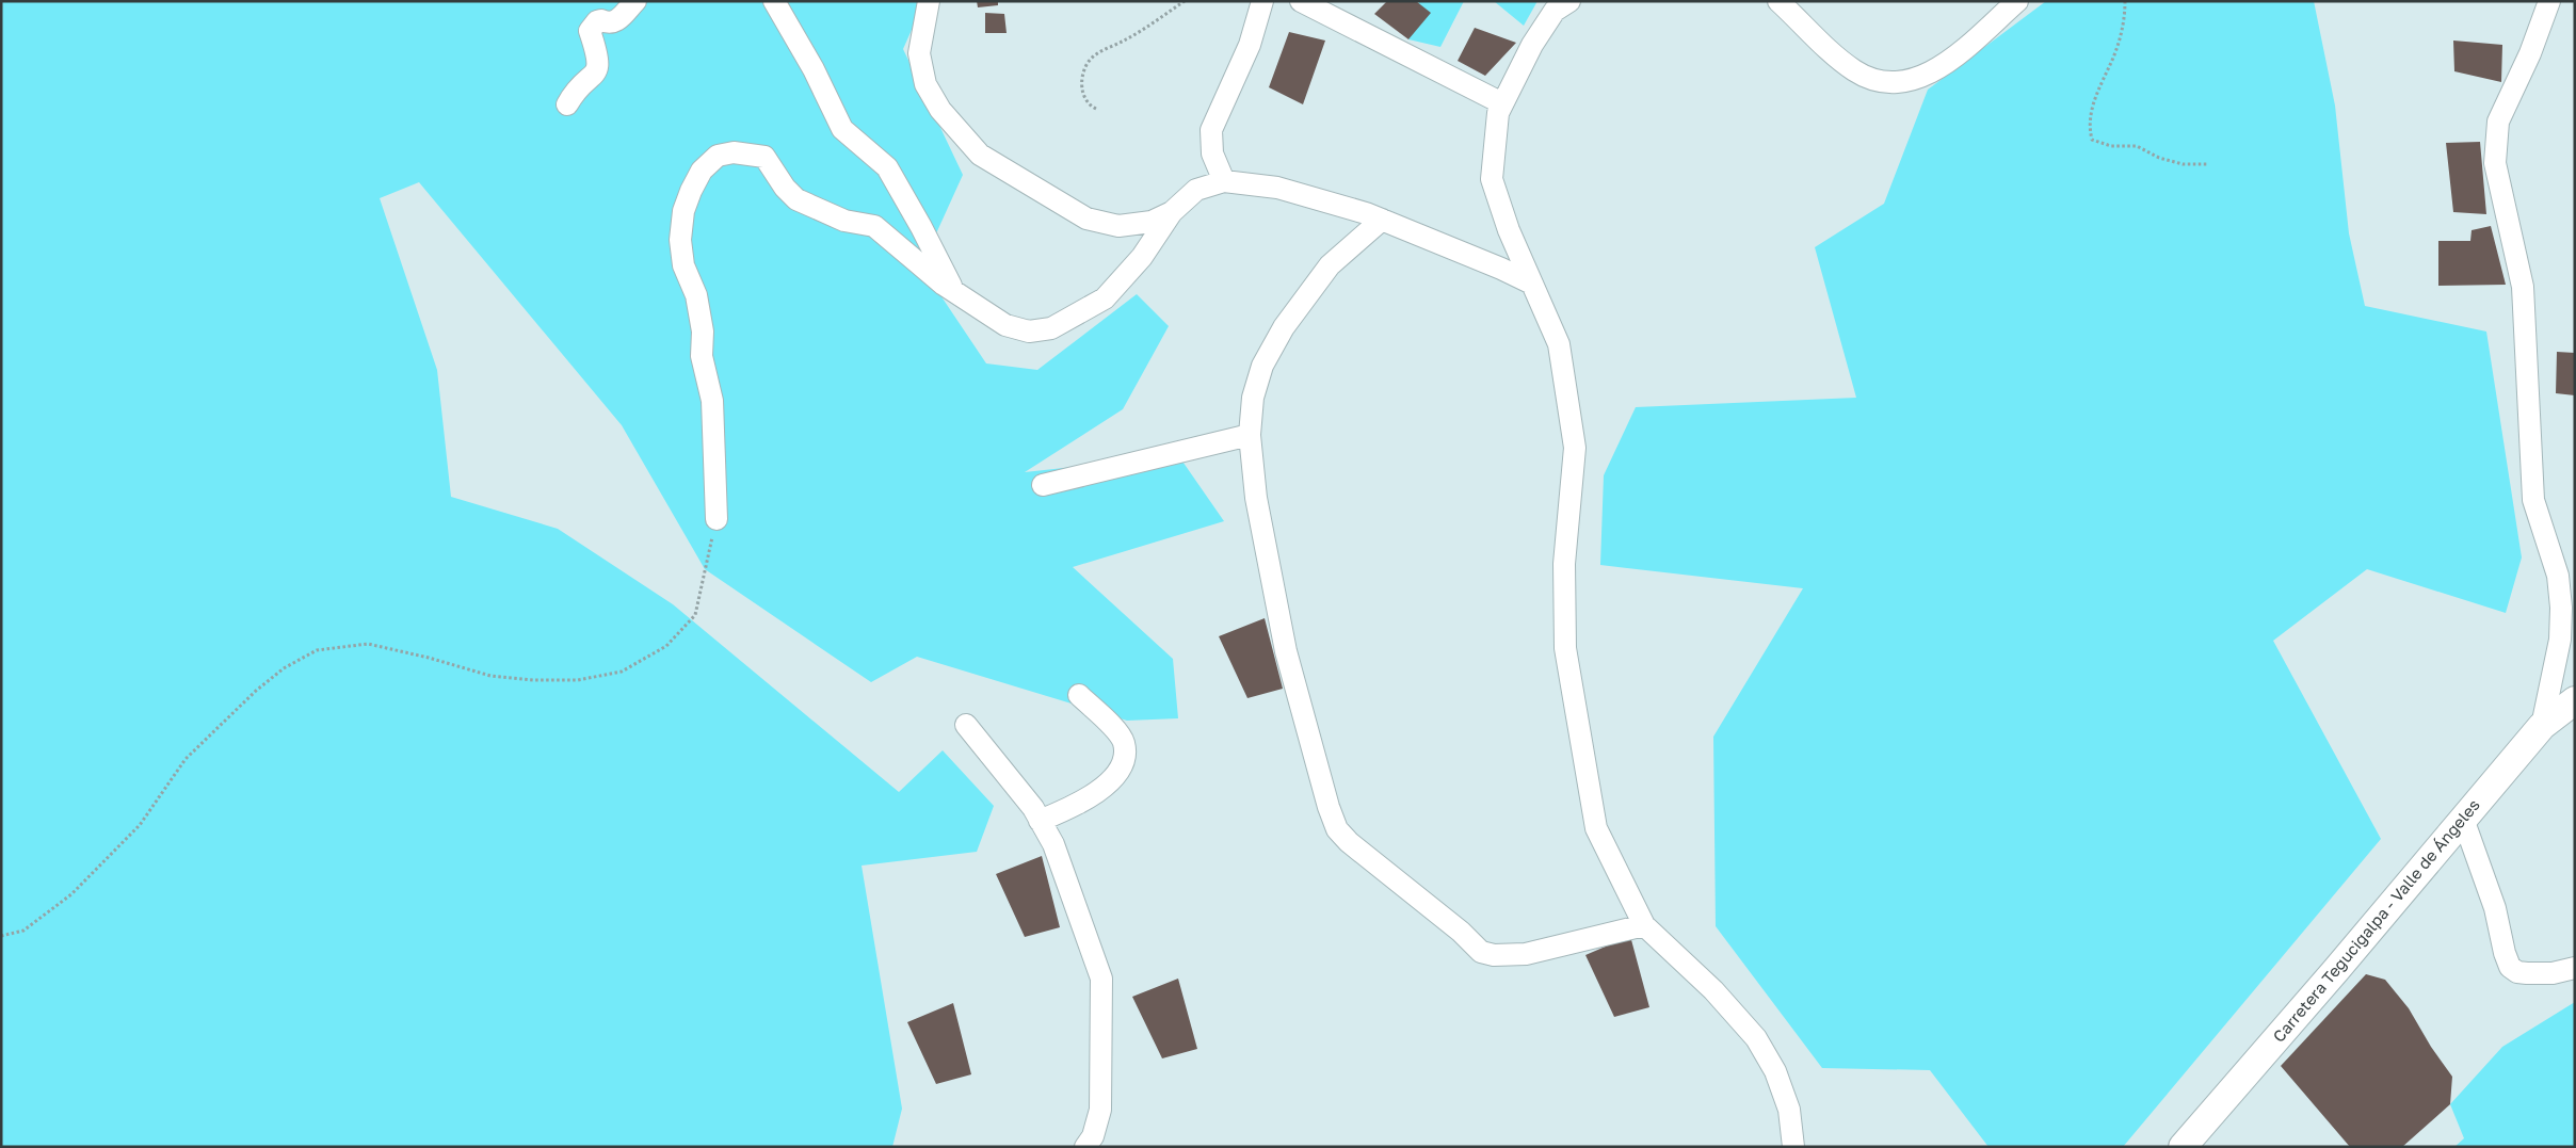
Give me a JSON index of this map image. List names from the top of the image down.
{
  "streets": {
    "main road": ["Carretera Tegucigalpa - Valle de Ángeles"]
  }
}
